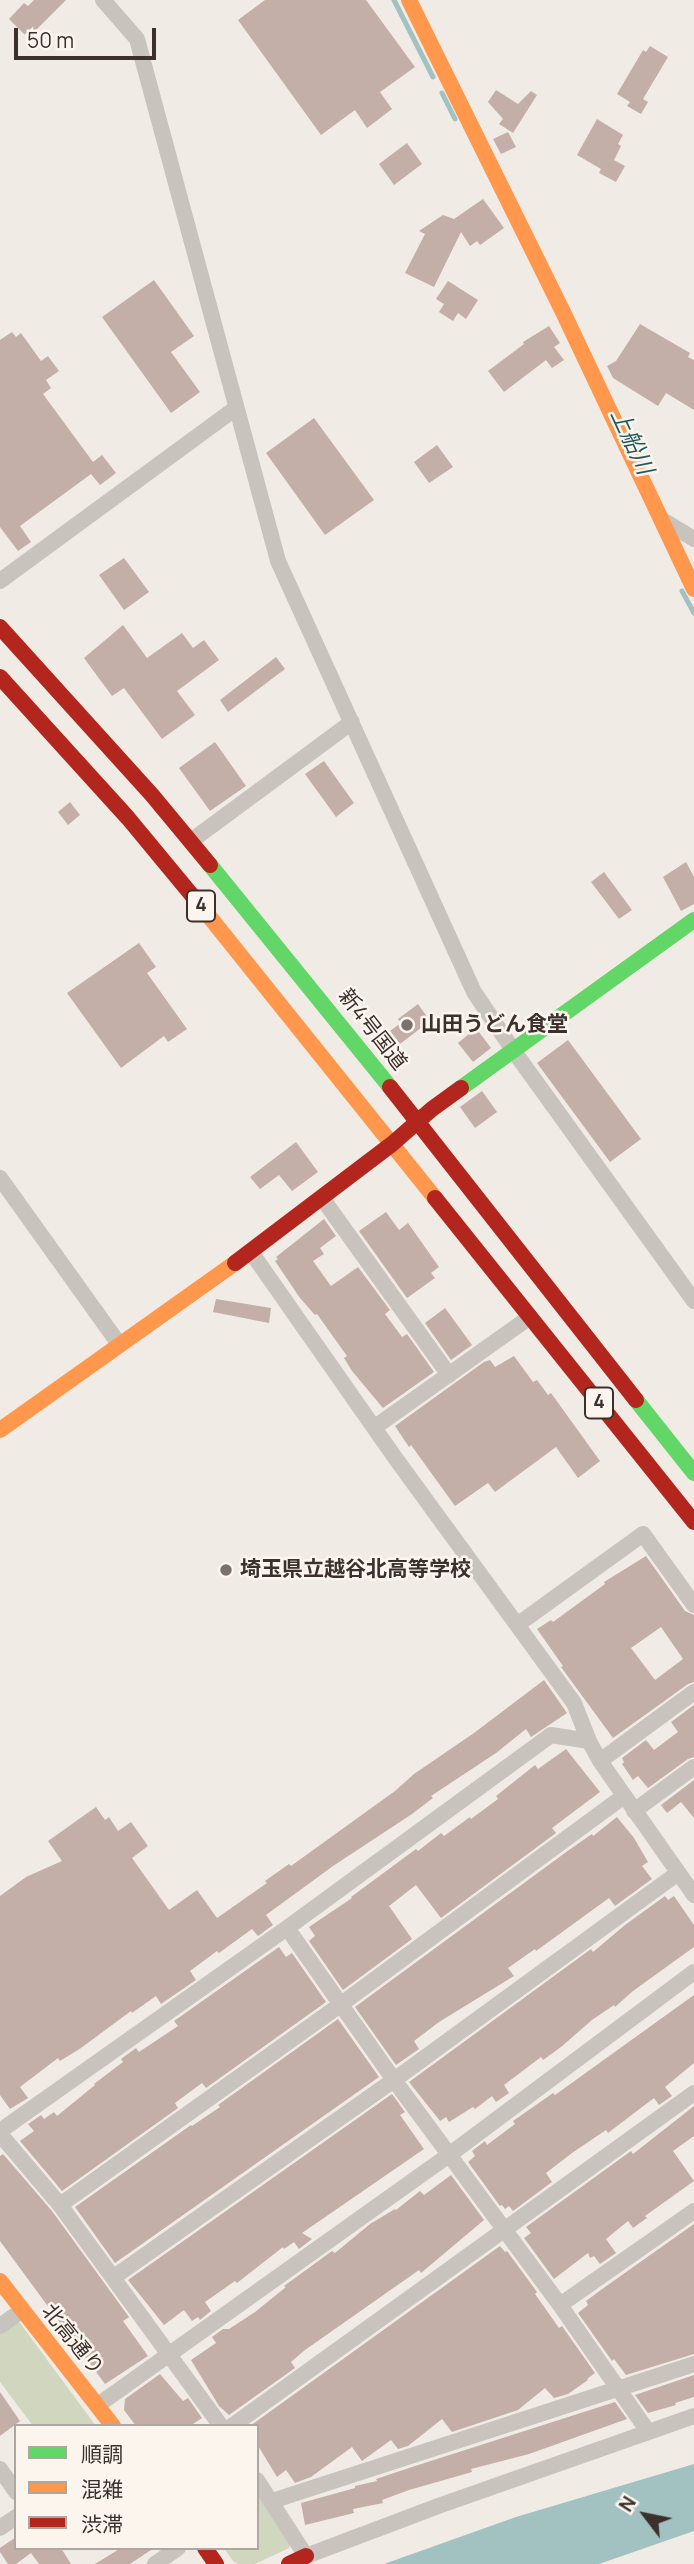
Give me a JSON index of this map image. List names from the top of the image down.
{
  "streets": {
    "main road": ["4", "新4号国道", "北高通り"]
  },
  "water": ["上船川"],
  "places": ["山田うどん食堂", "埼玉県立越谷北高等学校"],
  "legend": ["順調", "混雑", "渋滞"],
  "scale_bar": "50 m",
  "north": "top left"
}
